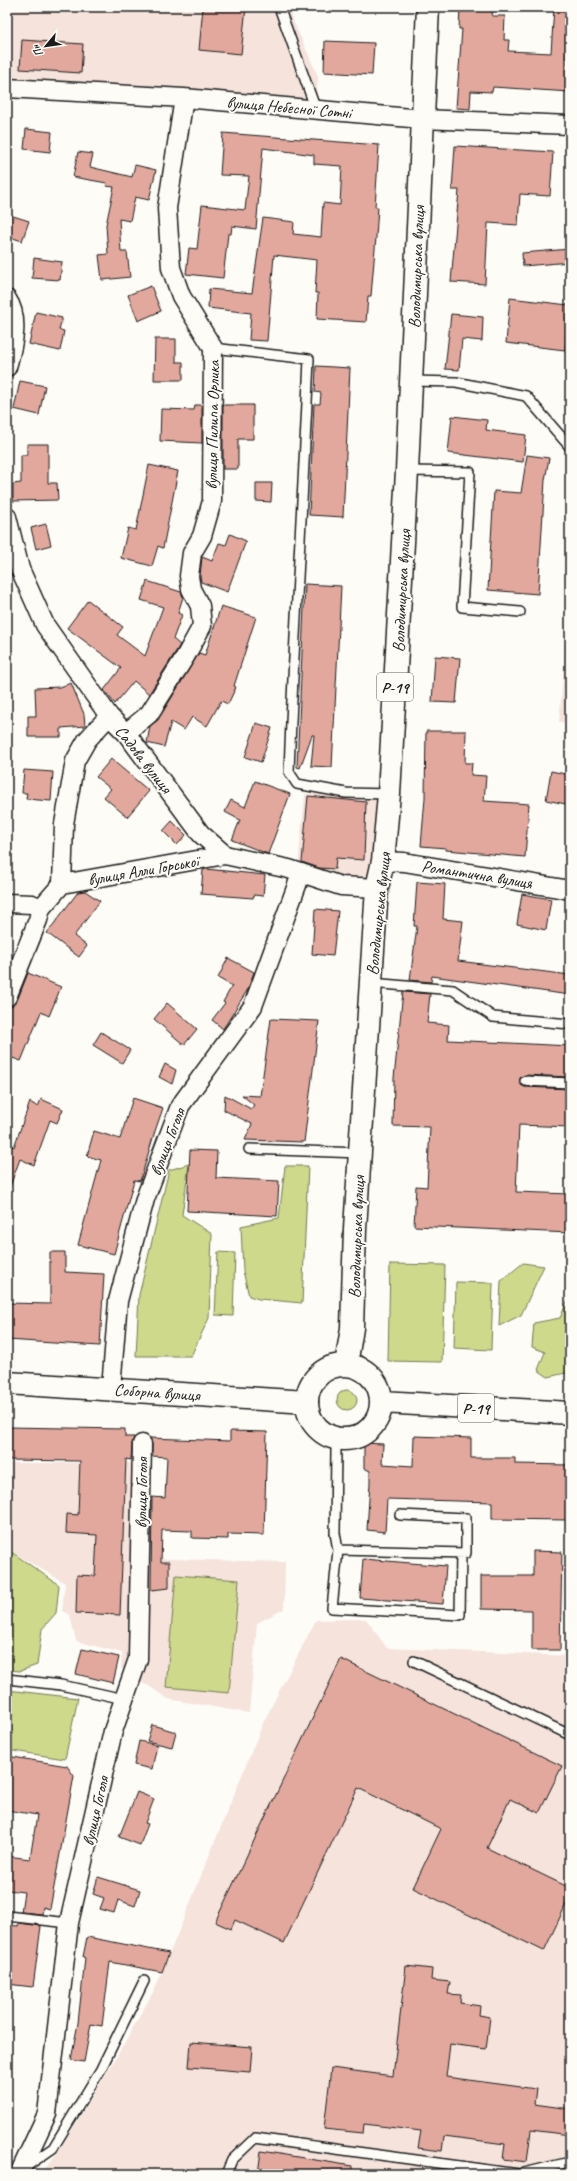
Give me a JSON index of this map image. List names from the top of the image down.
{
  "streets": {
    "main road": ["Володимирська вулиця", "Р-19", "Соборна вулиця"],
    "street": [
      "вулиця Небесної Сотні",
      "вулиця Пилипа Орлика",
      "Садова вулиця",
      "вулиця Алли Горської",
      "Романтична вулиця",
      "вулиця Гоголя"
    ]
  },
  "crossings": [
    ["вулиця Небесної Сотні", "Володимирська вулиця"],
    ["вулиця Небесної Сотні", "вулиця Пилипа Орлика"],
    ["Володимирська вулиця", "Р-19"],
    ["Володимирська вулиця", "Садова вулиця"],
    ["Володимирська вулиця", "Романтична вулиця"],
    ["Володимирська вулиця", "Соборна вулиця"],
    ["вулиця Пилипа Орлика", "Садова вулиця"],
    ["Р-19", "Соборна вулиця"],
    ["Садова вулиця", "вулиця Алли Горської"],
    ["Садова вулиця", "вулиця Гоголя"],
    ["вулиця Гоголя", "Соборна вулиця"]
  ],
  "north": "bottom left"
}
